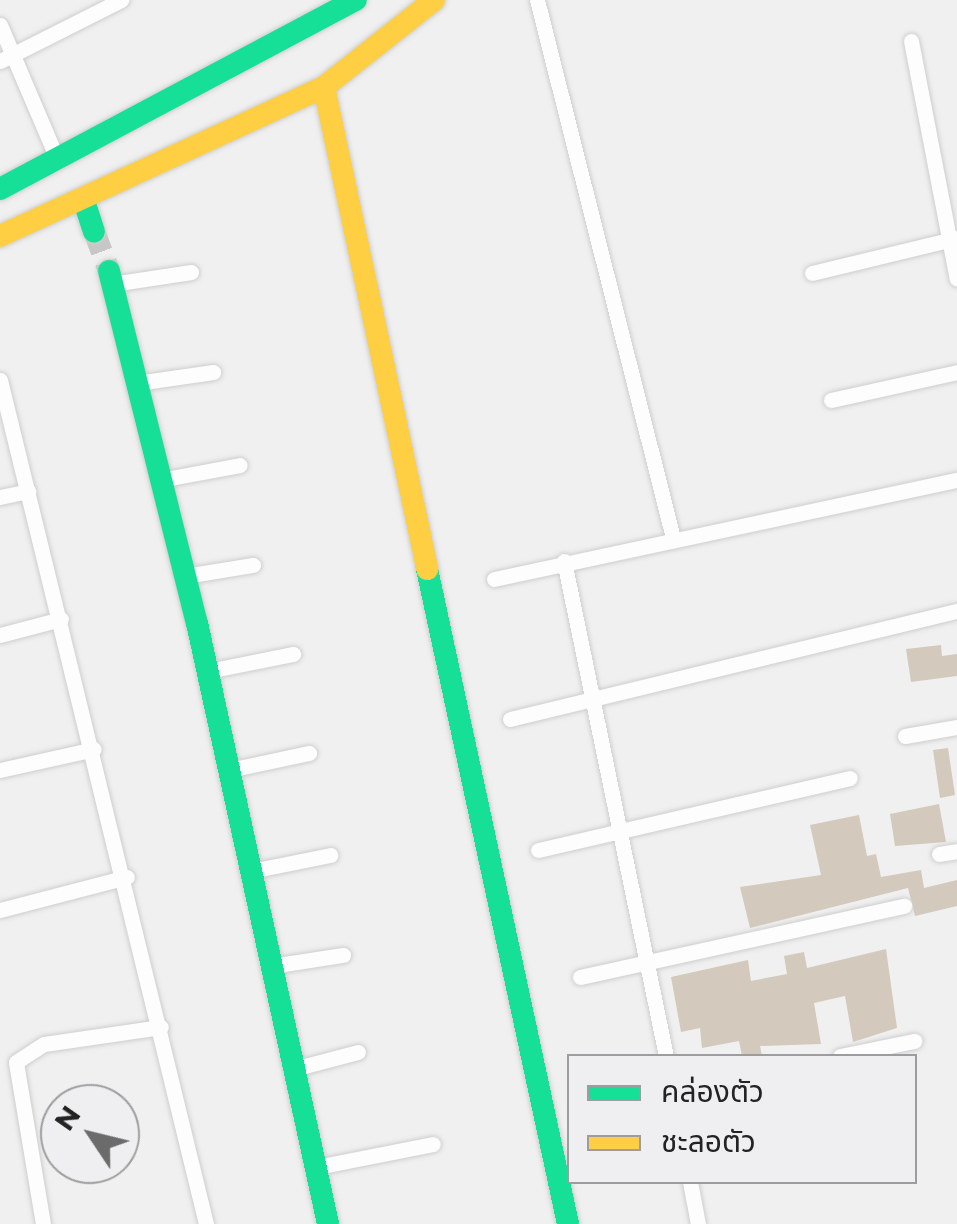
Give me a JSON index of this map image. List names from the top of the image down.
{
  "legend": ["คล่องตัว", "ชะลอตัว"],
  "north": "top left"
}
